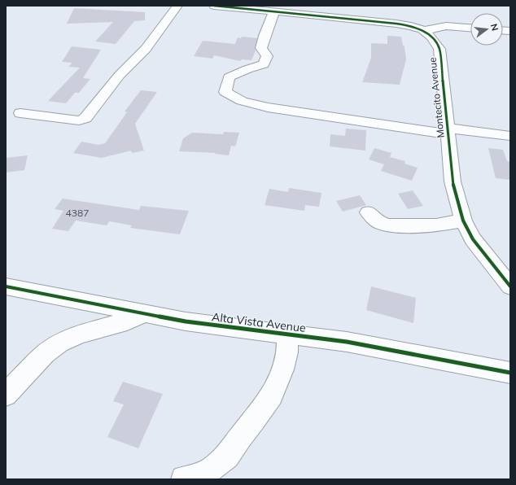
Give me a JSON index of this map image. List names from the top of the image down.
{
  "streets": {
    "street": ["Montecito Avenue", "Alta Vista Avenue"]
  },
  "house_numbers": ["4387"],
  "north": "right"
}
